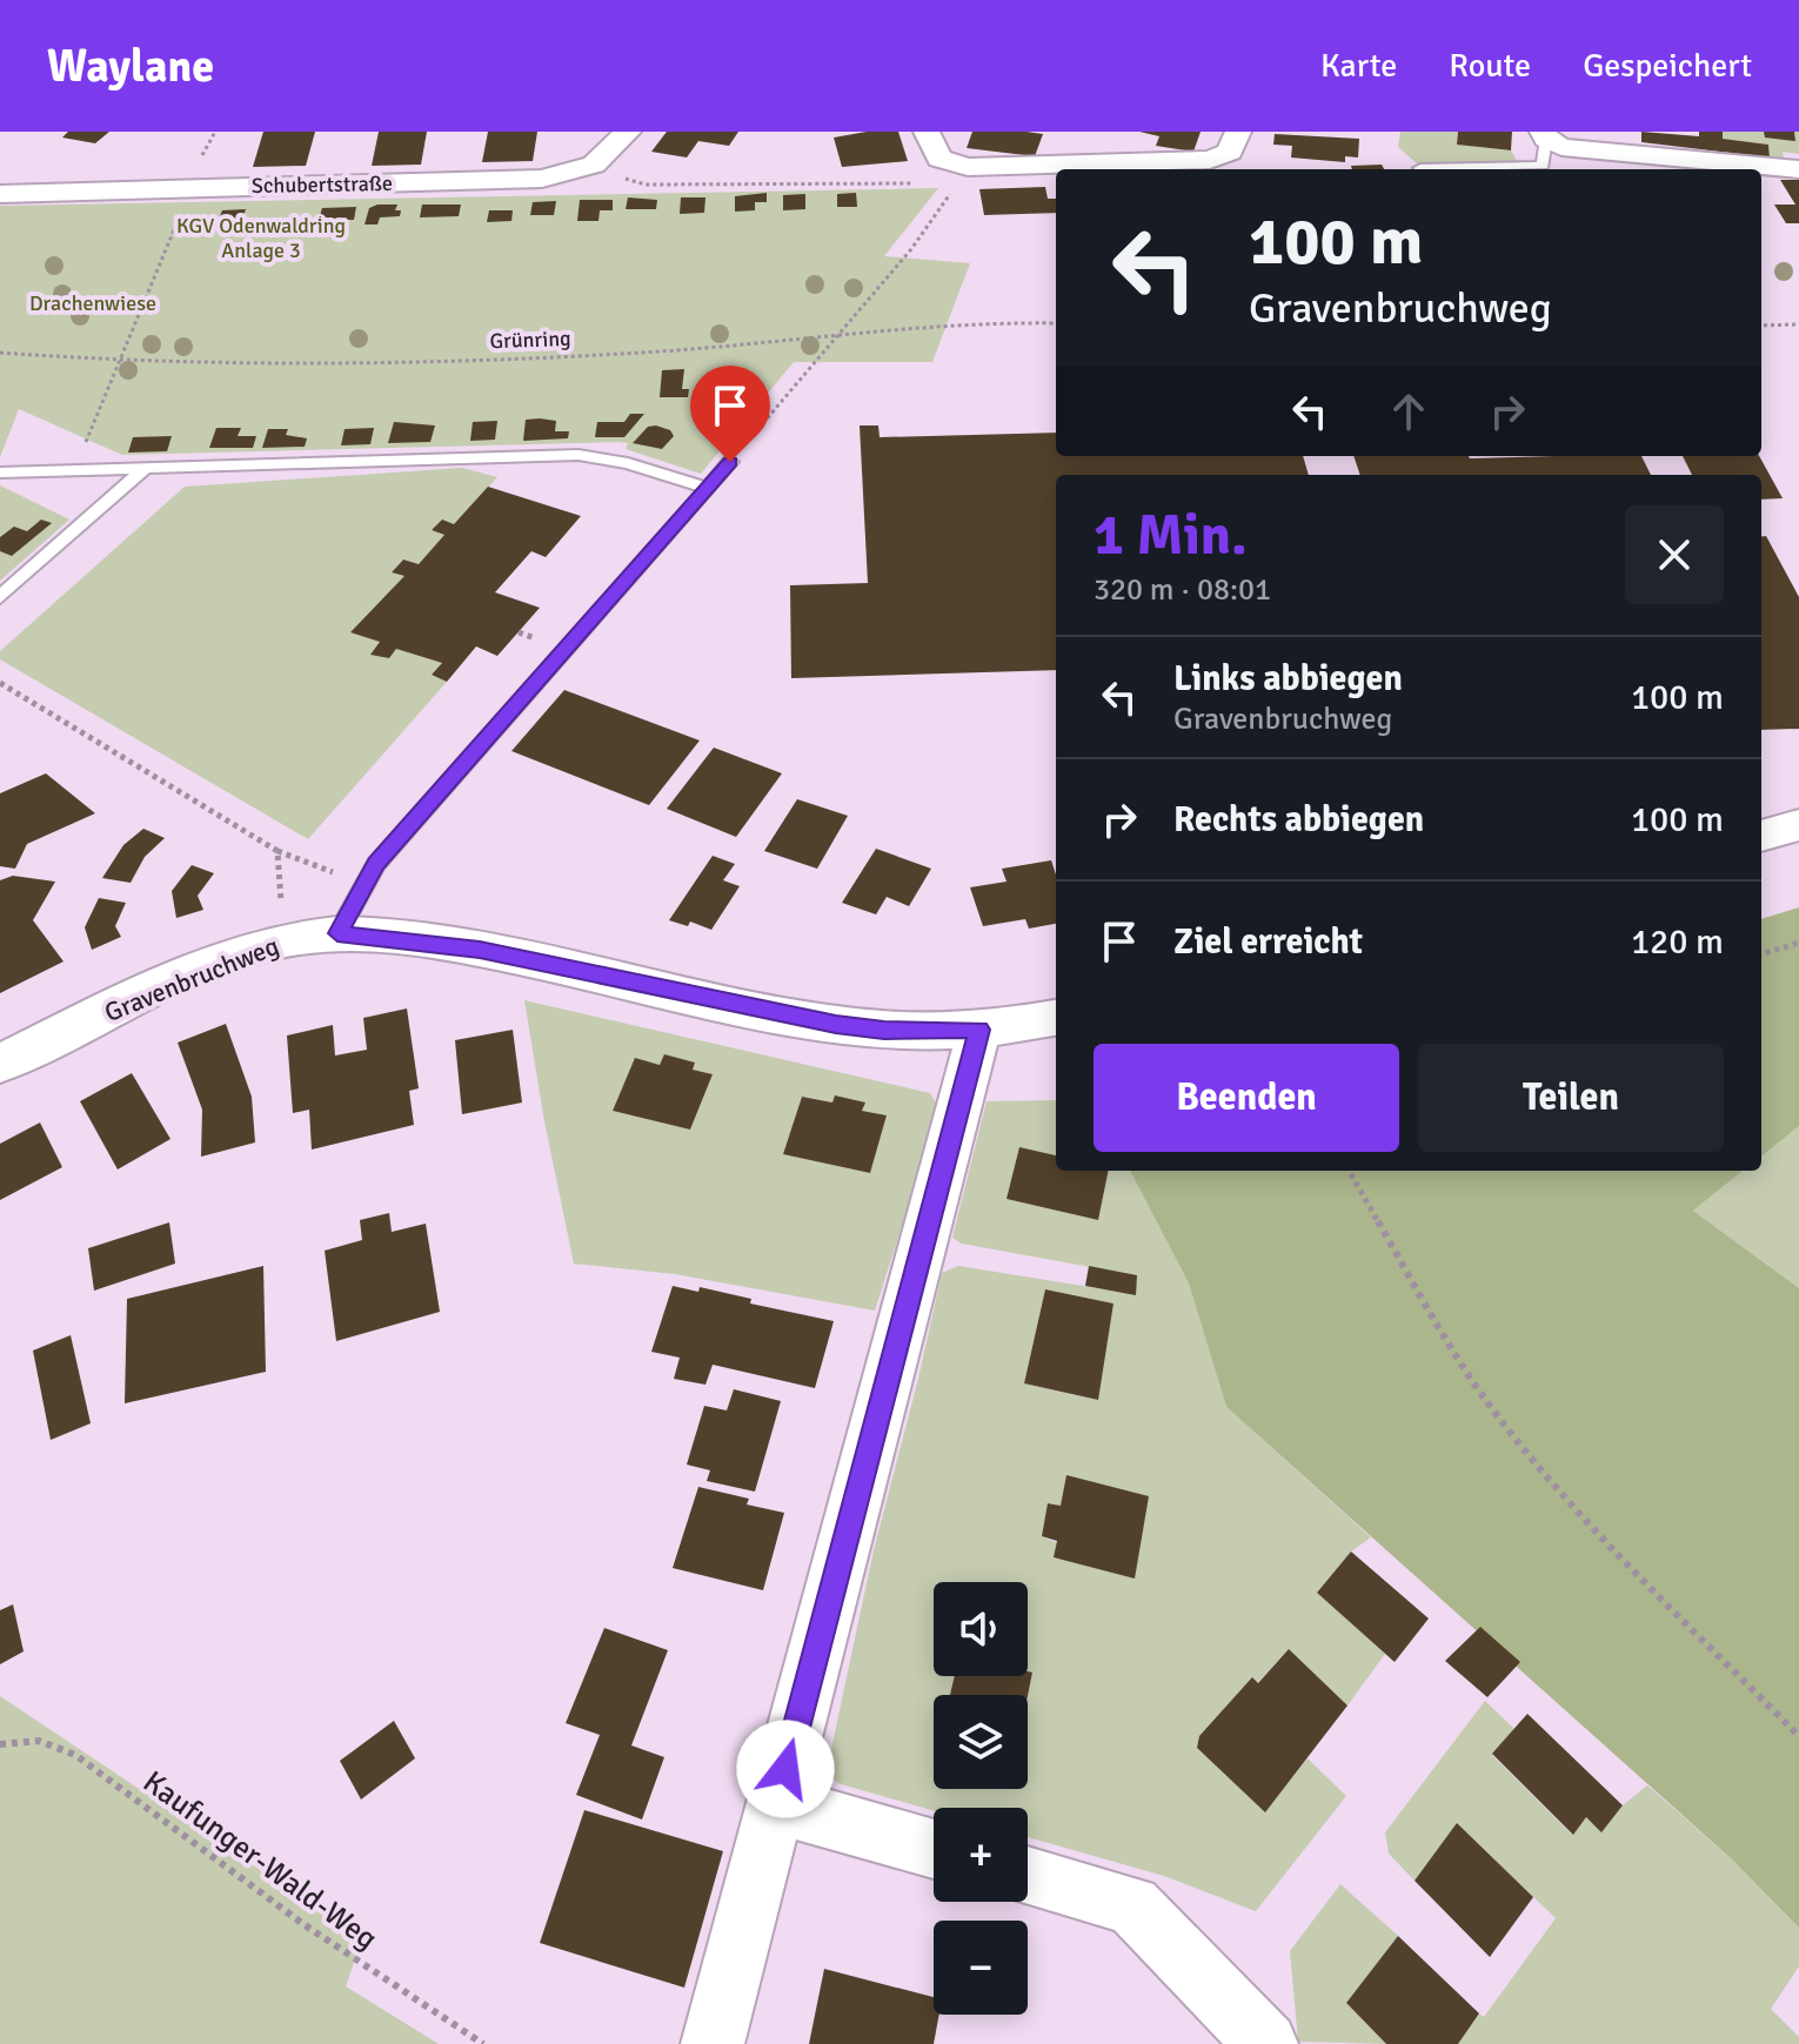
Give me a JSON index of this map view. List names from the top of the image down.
{
  "streets": {
    "street": ["Schubertstraße", "Gravenbruchweg"],
    "path": ["Grünring", "Kaufunger-Wald-Weg"]
  },
  "parks": ["KGV Odenwaldring Anlage 3", "Drachenwiese"],
  "page": {
    "header": "Waylane",
    "nav": ["Karte", "Route", "Gespeichert"],
    "turn": ["100 m", "Gravenbruchweg"],
    "heading": ["1 Min.", "320 m · 08:01"],
    "list": [
      {
        "name": "Links abbiegen",
        "note": "Gravenbruchweg",
        "value": "100 m"
      },
      {
        "name": "Rechts abbiegen",
        "value": "100 m"
      },
      {
        "name": "Ziel erreicht",
        "value": "120 m"
      }
    ],
    "buttons": ["Beenden", "Teilen"],
    "map_buttons": ["+", "−"]
  }
}
